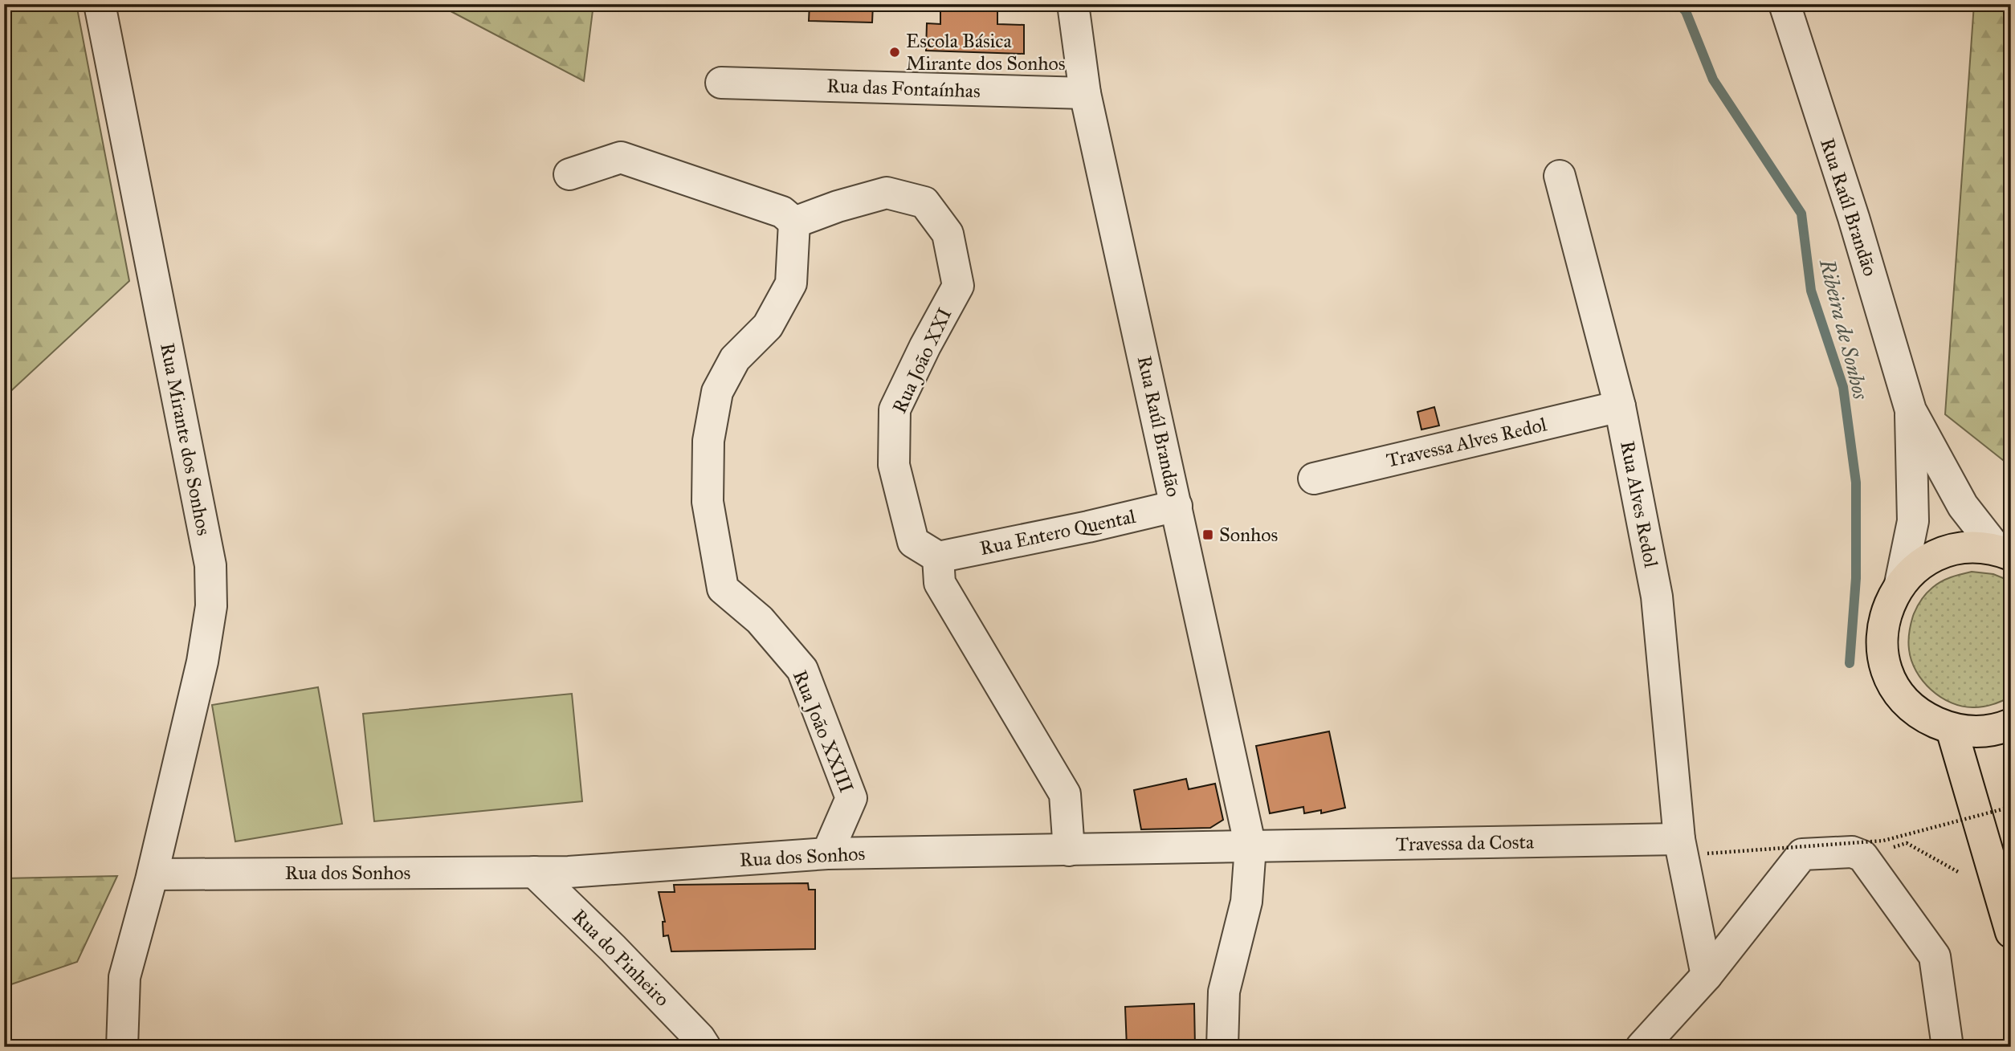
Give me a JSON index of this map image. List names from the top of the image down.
{
  "streets": {
    "street": [
      "Rua das Fontaínhas",
      "Rua Raúl Brandão",
      "Rua João XXI",
      "Rua Mirante dos Sonhos",
      "Travessa Alves Redol",
      "Rua Alves Redol",
      "Rua Entero Quental",
      "Rua João XXIII",
      "Travessa da Costa",
      "Rua dos Sonhos",
      "Rua do Pinheiro"
    ]
  },
  "crossings": [
    ["Rua das Fontaínhas", "Rua Raúl Brandão"],
    ["Rua Raúl Brandão", "Rua Entero Quental"],
    ["Rua Raúl Brandão", "Travessa da Costa"],
    ["Rua Raúl Brandão", "Rua dos Sonhos"],
    ["Rua João XXI", "Rua Entero Quental"],
    ["Rua João XXI", "Rua João XXIII"],
    ["Rua Mirante dos Sonhos", "Rua dos Sonhos"],
    ["Travessa Alves Redol", "Rua Alves Redol"],
    ["Rua Alves Redol", "Travessa da Costa"],
    ["Rua João XXIII", "Rua dos Sonhos"],
    ["Travessa da Costa", "Rua dos Sonhos"],
    ["Rua dos Sonhos", "Rua do Pinheiro"]
  ],
  "water": ["Ribeira de Sonhos"],
  "places": {
    "other": ["Escola Básica Mirante dos Sonhos"],
    "transit": ["Sonhos"]
  }
}
